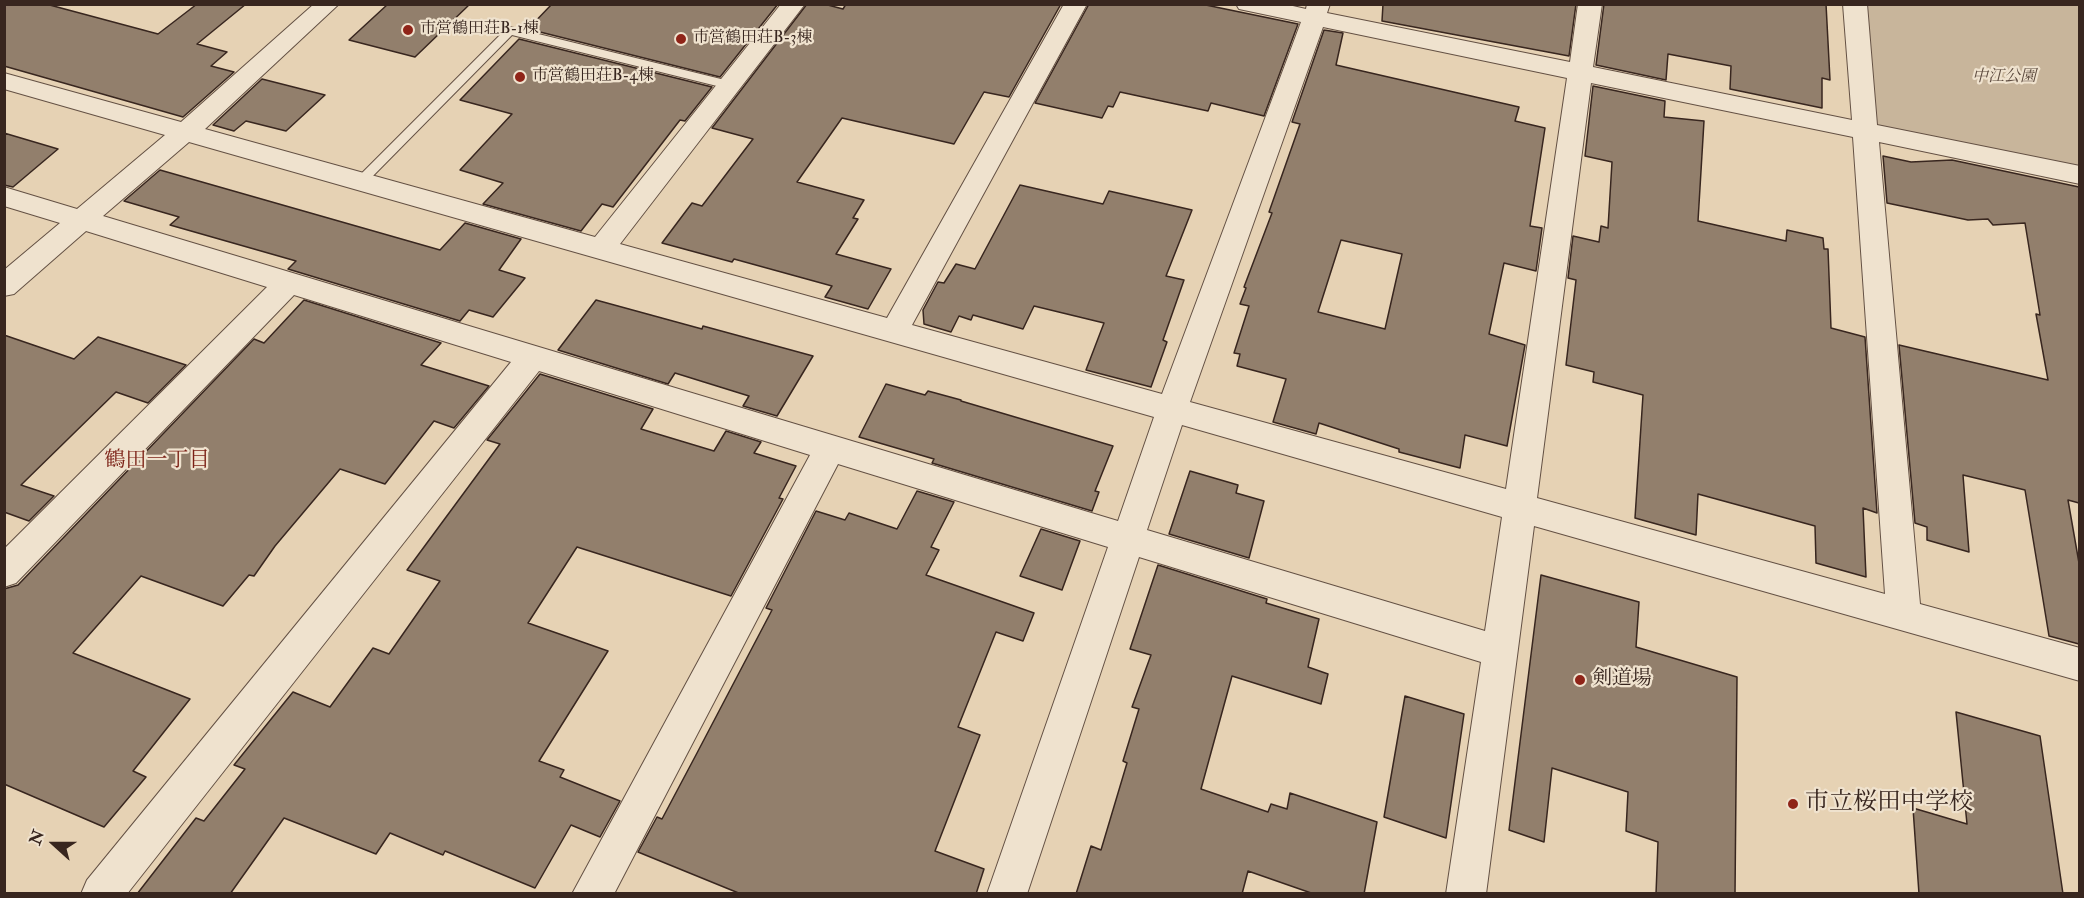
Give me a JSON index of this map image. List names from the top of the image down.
{
  "districts": ["鶴田一丁目"],
  "parks": ["中江公園"],
  "places": [
    "市営鶴田荘B-1棟",
    "市営鶴田荘B-3棟",
    "市営鶴田荘B-4棟",
    "剣道場",
    "市立桜田中学校"
  ],
  "north": "left"
}
